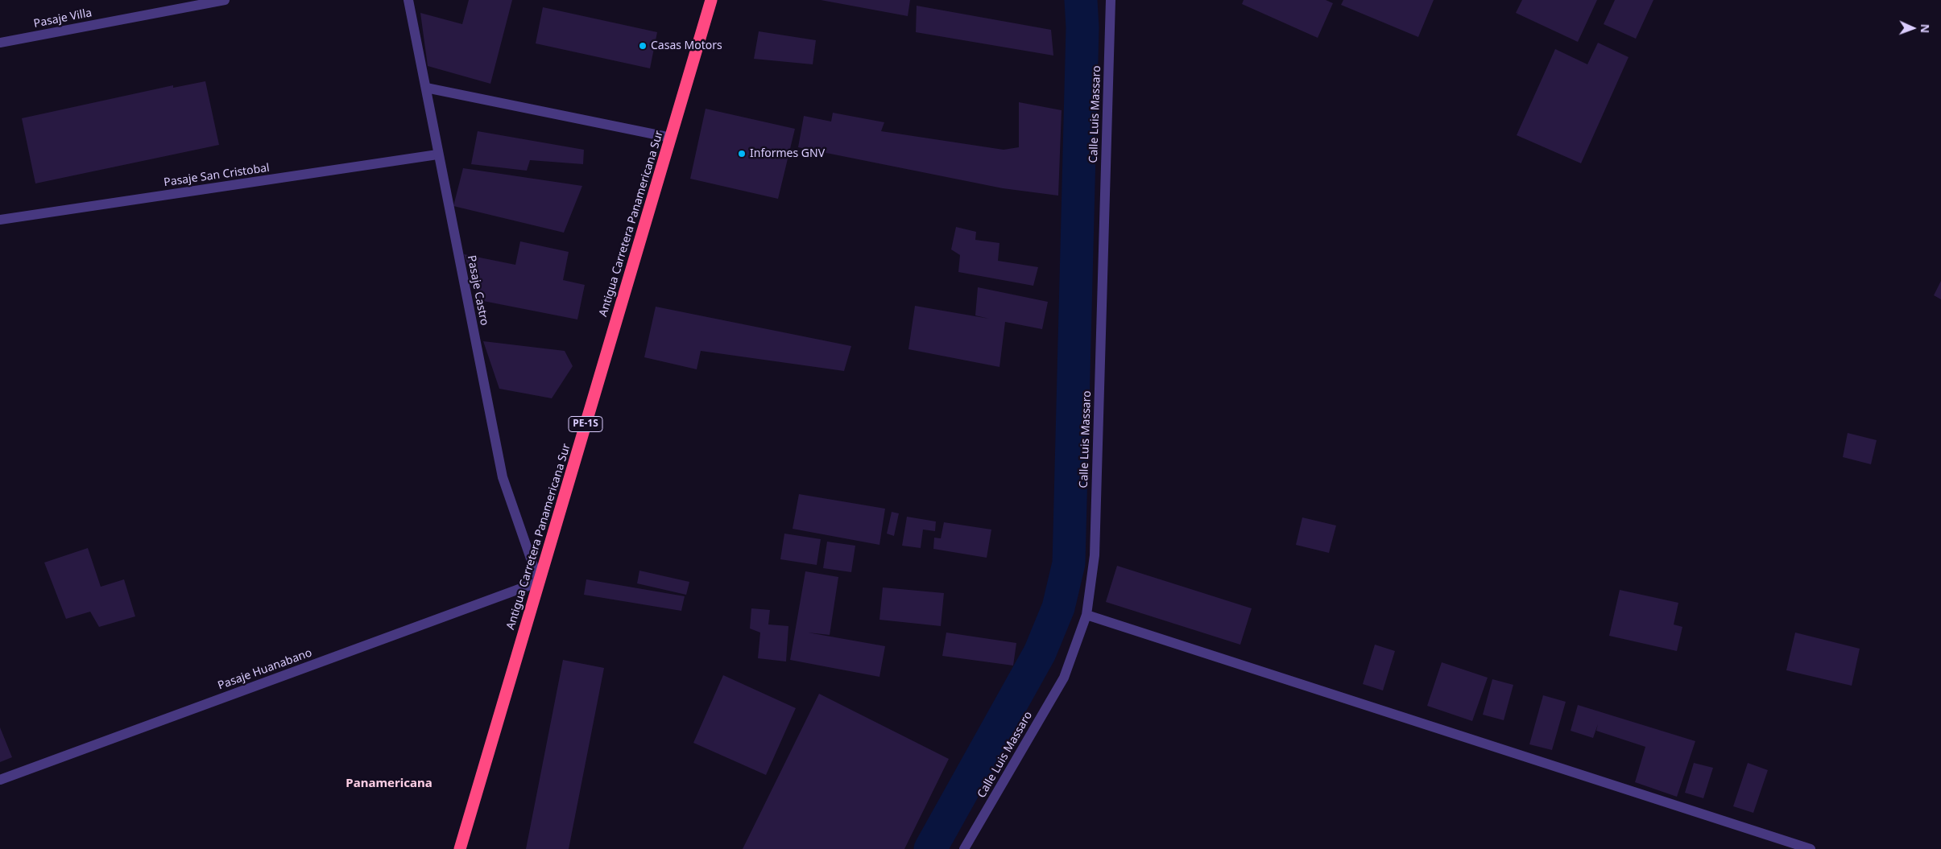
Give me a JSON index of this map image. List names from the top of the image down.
{
  "streets": {
    "highway": ["Antigua Carretera Panamericana Sur", "PE-1S"],
    "street": [
      "Pasaje Villa",
      "Calle Luis Massaro",
      "Pasaje San Cristobal",
      "Pasaje Castro",
      "Pasaje Huanabano"
    ]
  },
  "crossings": [
    ["Pasaje San Cristobal", "Pasaje Castro"],
    ["Antigua Carretera Panamericana Sur", "Pasaje Castro"],
    ["Antigua Carretera Panamericana Sur", "Pasaje Huanabano"],
    ["Pasaje Castro", "Pasaje Huanabano"]
  ],
  "districts": ["Panamericana"],
  "places": ["Casas Motors", "Informes GNV"],
  "north": "right"
}
